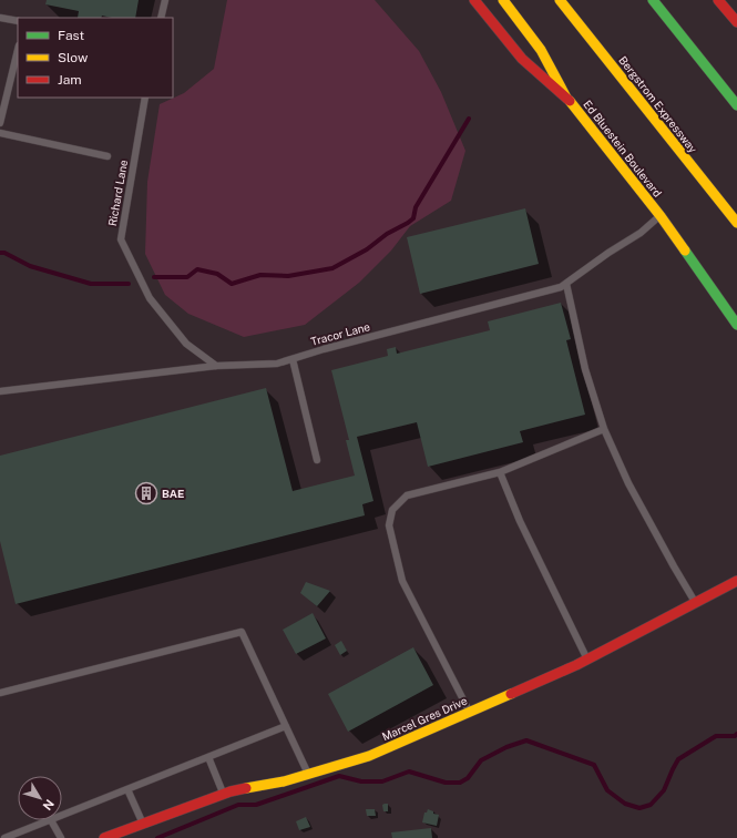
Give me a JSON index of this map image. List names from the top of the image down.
{
  "streets": {
    "main road": ["Bergstrom Expressway", "Ed Bluestein Boulevard", "Marcel Gres Drive"],
    "lane": ["Richard Lane", "Tracor Lane"]
  },
  "crossings": [
    ["Ed Bluestein Boulevard", "Tracor Lane"],
    ["Richard Lane", "Tracor Lane"]
  ],
  "places": {
    "building": ["BAE"]
  },
  "legend": ["Fast", "Slow", "Jam"],
  "north": "bottom right"
}
